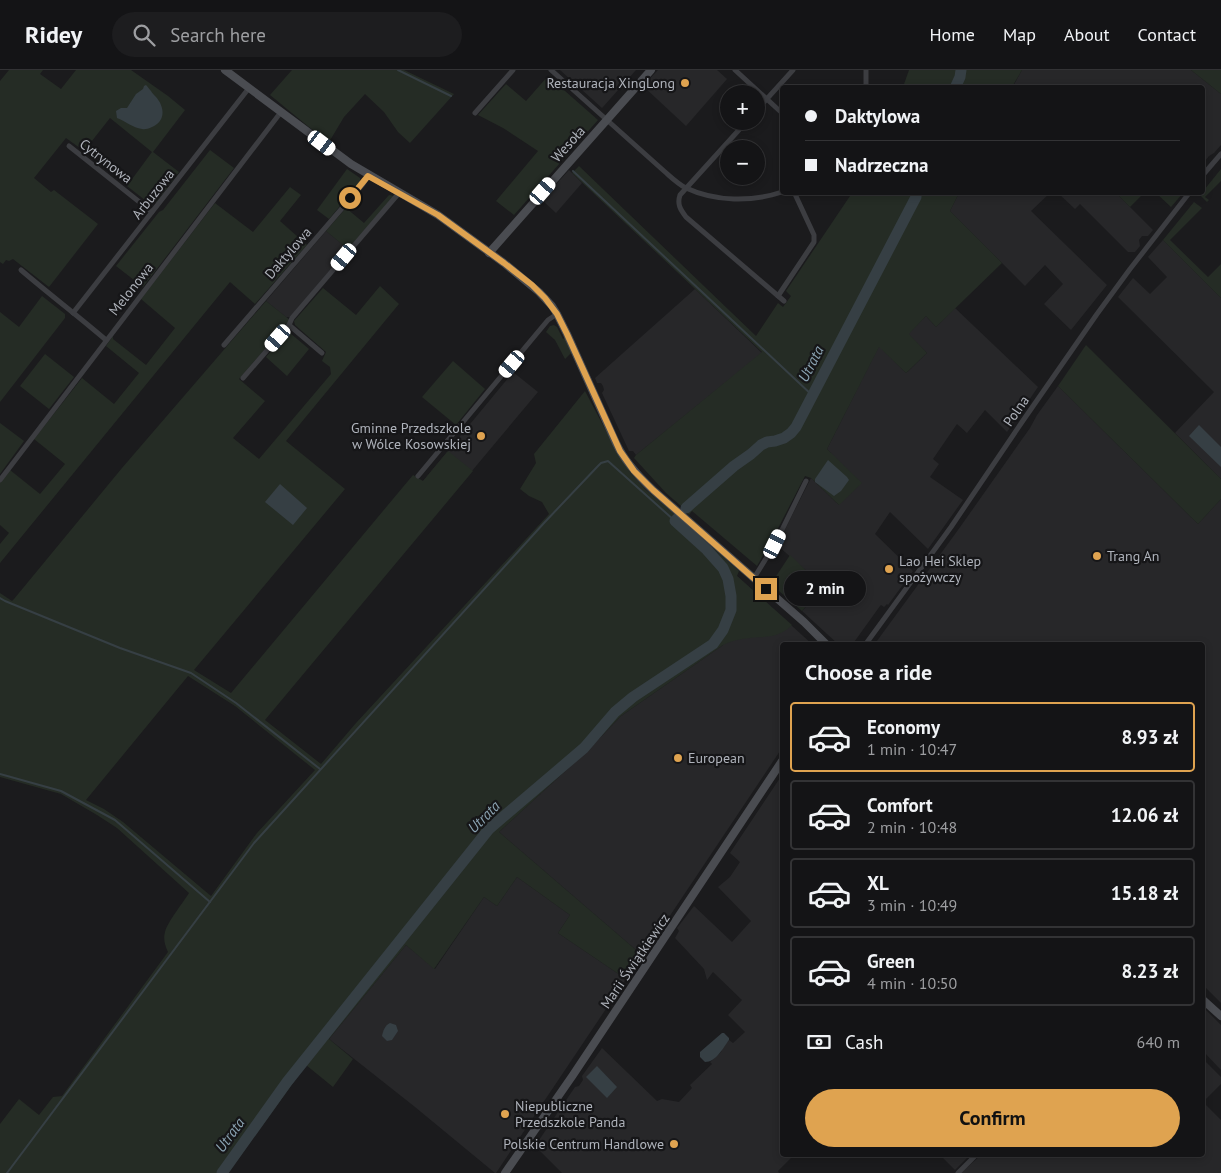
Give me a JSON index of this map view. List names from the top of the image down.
{
  "streets": {
    "street": [
      "Wesoła",
      "Cytrynowa",
      "Arbuzowa",
      "Daktylowa",
      "Melonowa",
      "Polna",
      "Marii Świątkiewicz"
    ]
  },
  "crossings": [
    ["Cytrynowa", "Arbuzowa"]
  ],
  "water": ["Utrata"],
  "places": [
    "Restauracja XingLong",
    "Gminne Przedszkole w Wólce Kosowskiej",
    "Trang An",
    "Lao Hei Sklep spożywczy",
    "European",
    "Niepubliczne Przedszkole Panda",
    "Polskie Centrum Handlowe"
  ],
  "page": {
    "header": "Ridey",
    "search": "Search here",
    "nav": [
      "Home",
      "Map",
      "About",
      "Contact"
    ],
    "map_buttons": ["+", "−"],
    "banner": ["Daktylowa", "Nadrzeczna"],
    "bubble": "2 min",
    "heading": "Choose a ride",
    "list": [
      {
        "name": "Economy",
        "note": "1 min · 10:47",
        "value": "8.93 zł"
      },
      {
        "name": "Comfort",
        "note": "2 min · 10:48",
        "value": "12.06 zł"
      },
      {
        "name": "XL",
        "note": "3 min · 10:49",
        "value": "15.18 zł"
      },
      {
        "name": "Green",
        "note": "4 min · 10:50",
        "value": "8.23 zł"
      }
    ],
    "pay": ["Cash", "640 m"],
    "buttons": "Confirm"
  }
}
